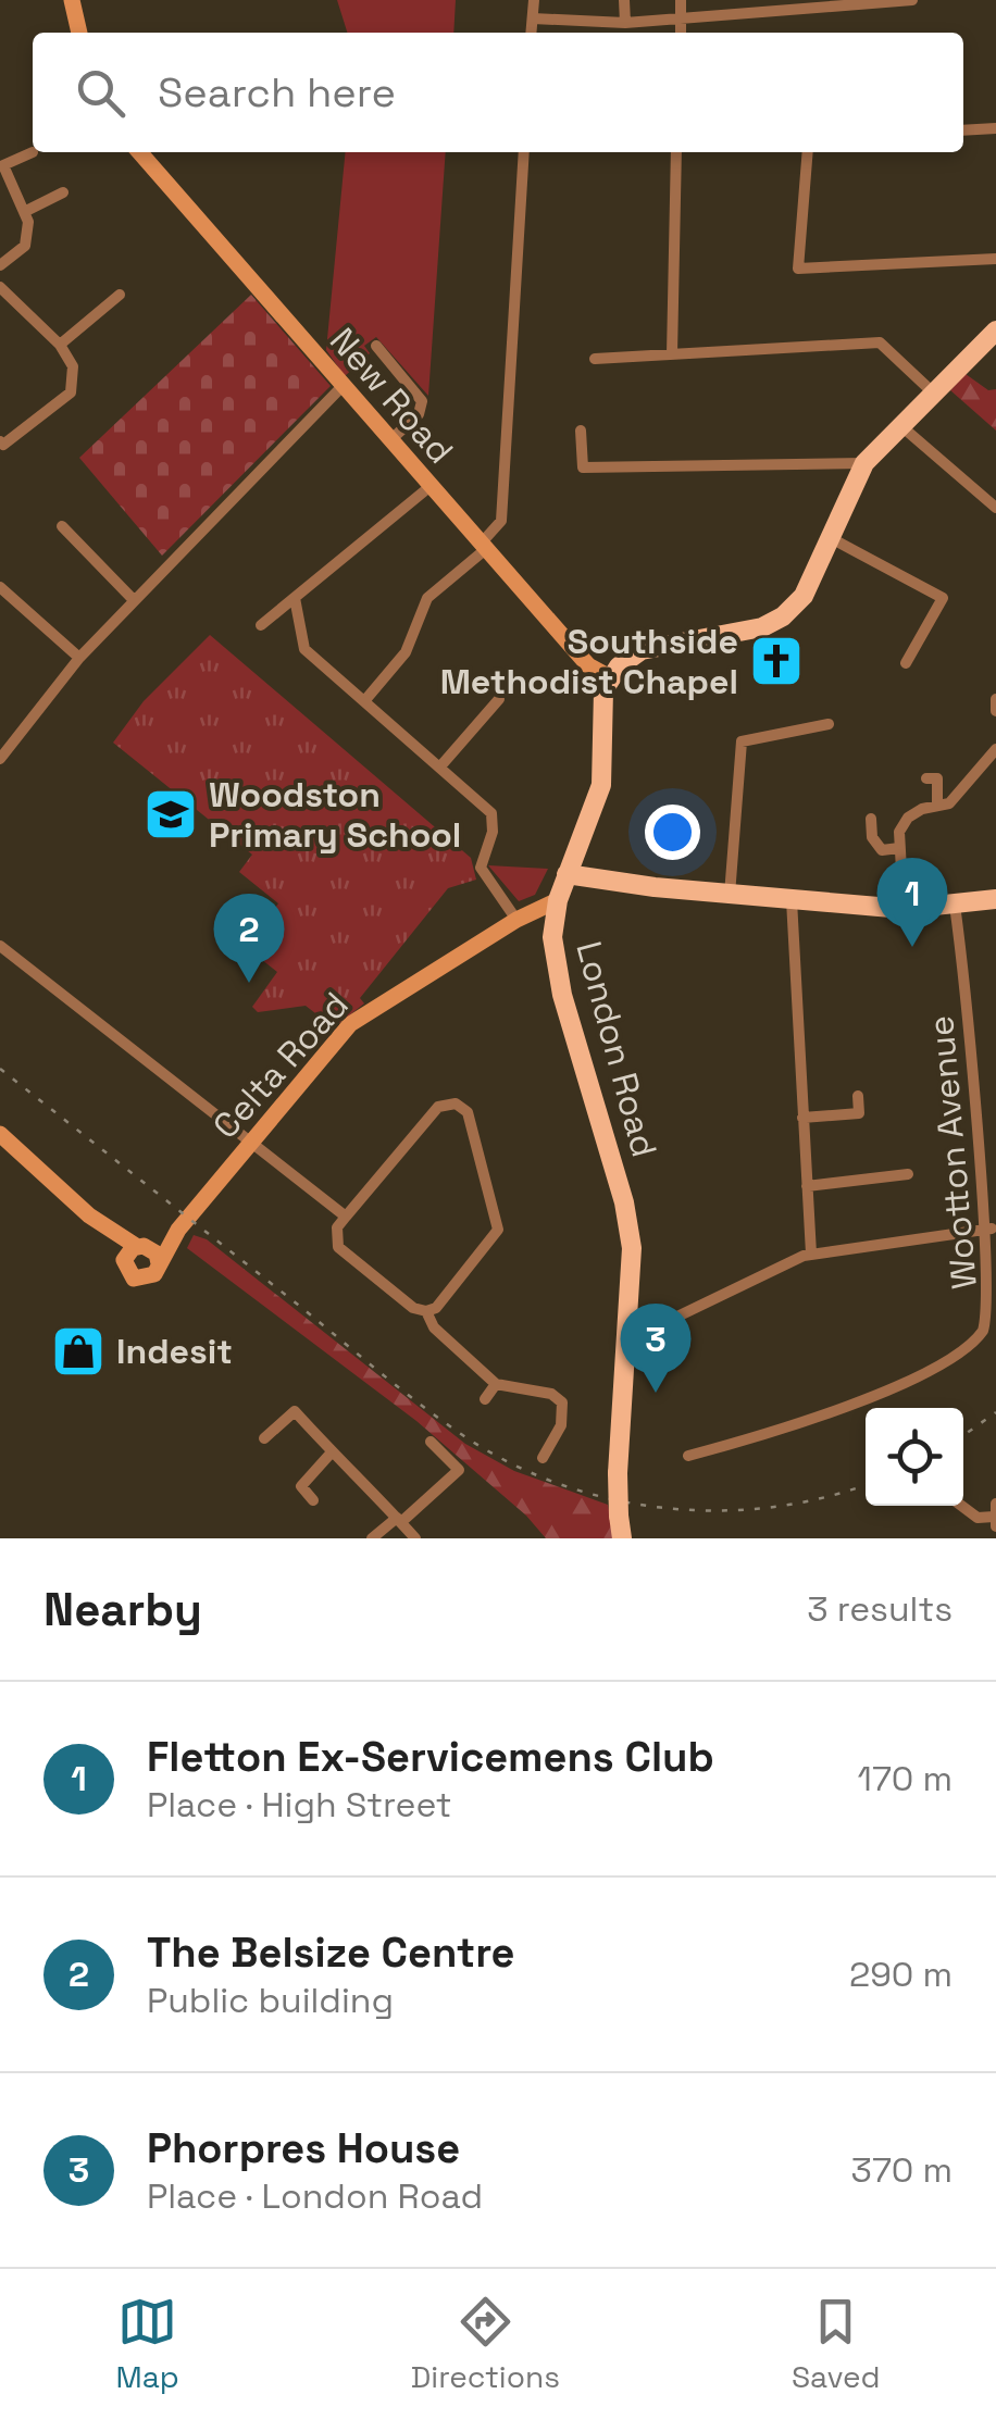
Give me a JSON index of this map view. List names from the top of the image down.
{
  "streets": {
    "main road": ["London Road"],
    "street": ["New Road", "Celta Road", "Wootton Avenue"]
  },
  "crossings": [
    ["New Road", "London Road"],
    ["London Road", "Celta Road"]
  ],
  "places": {
    "church": ["Southside Methodist Chapel"],
    "school or university": ["Woodston Primary School"],
    "shop": ["Indesit"]
  },
  "page": {
    "search": "Search here",
    "pins": ["1", "2", "3"],
    "heading": ["Nearby", "3 results"],
    "list": [
      {
        "mark": "1",
        "name": "Fletton Ex-Servicemens Club",
        "note": "Place · High Street",
        "value": "170 m"
      },
      {
        "mark": "2",
        "name": "The Belsize Centre",
        "note": "Public building",
        "value": "290 m"
      },
      {
        "mark": "3",
        "name": "Phorpres House",
        "note": "Place · London Road",
        "value": "370 m"
      }
    ],
    "nav": ["Map", "Directions", "Saved"]
  }
}
